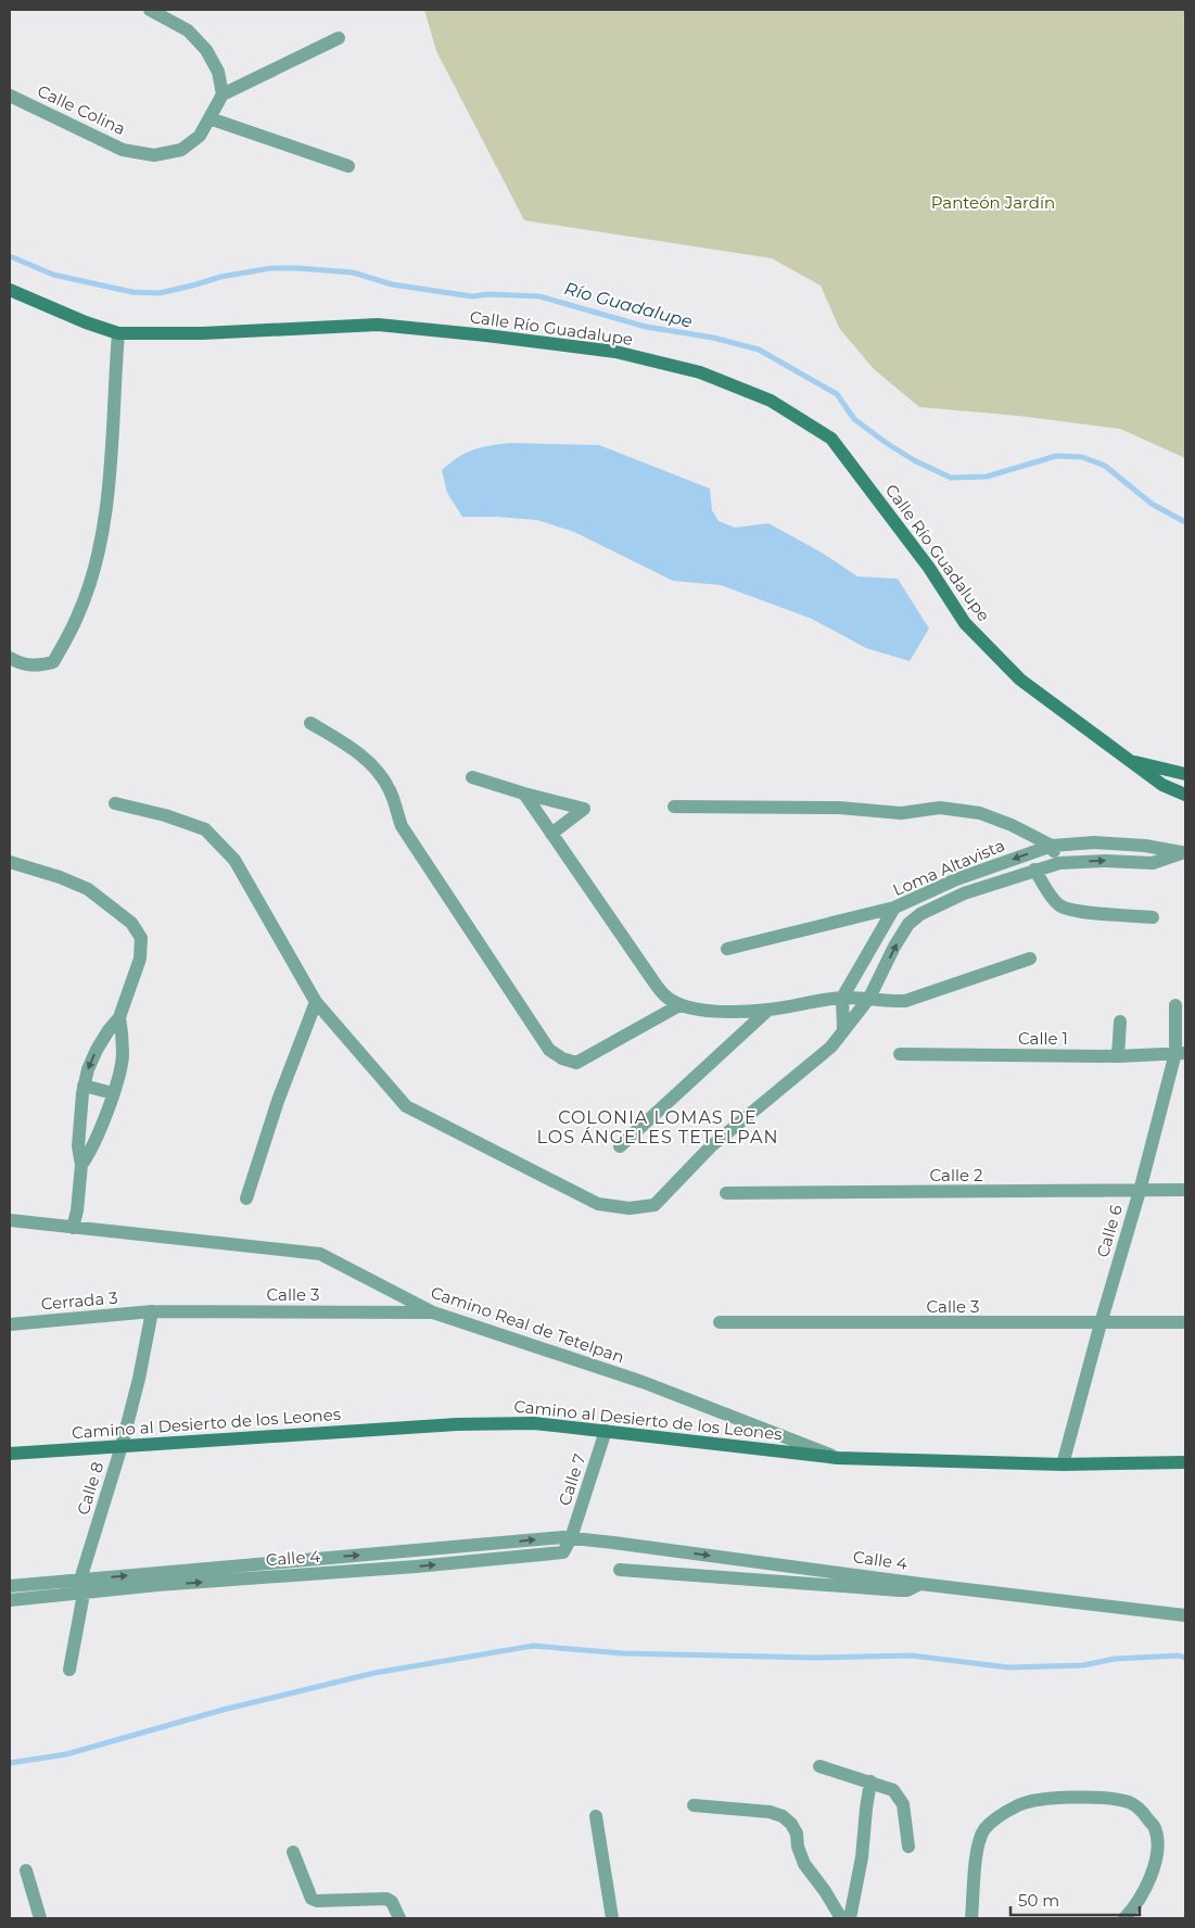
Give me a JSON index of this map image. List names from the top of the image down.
{
  "streets": {
    "street": [
      "Calle Colina",
      "Calle Río Guadalupe",
      "Loma Altavista",
      "Calle 1",
      "Calle 2",
      "Calle 6",
      "Calle 3",
      "Cerrada 3",
      "Camino Real de Tetelpan",
      "Camino al Desierto de los Leones",
      "Calle 7",
      "Calle 8",
      "Calle 4"
    ]
  },
  "crossings": [
    ["Calle 1", "Calle 6"],
    ["Calle 2", "Calle 6"],
    ["Calle 6", "Calle 3"],
    ["Calle 6", "Camino al Desierto de los Leones"],
    ["Calle 3", "Cerrada 3"],
    ["Calle 3", "Camino Real de Tetelpan"],
    ["Calle 3", "Calle 8"],
    ["Cerrada 3", "Calle 8"],
    ["Camino Real de Tetelpan", "Camino al Desierto de los Leones"],
    ["Camino al Desierto de los Leones", "Calle 7"],
    ["Camino al Desierto de los Leones", "Calle 8"],
    ["Calle 7", "Calle 4"],
    ["Calle 8", "Calle 4"]
  ],
  "districts": ["COLONIA LOMAS DE LOS ÁNGELES TETELPAN"],
  "water": ["Río Guadalupe"],
  "parks": ["Panteón Jardín"],
  "scale_bar": "50 m"
}
